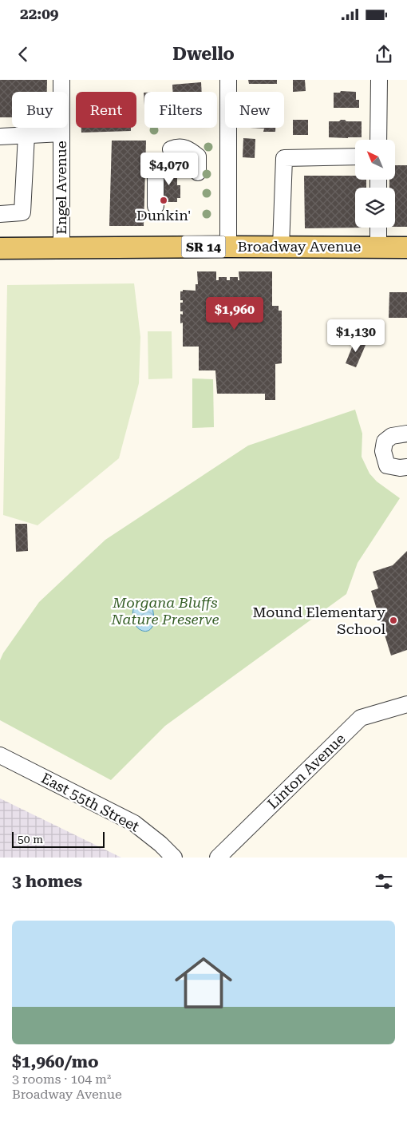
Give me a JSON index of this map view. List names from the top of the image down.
{
  "streets": {
    "main road": ["SR 14", "Broadway Avenue"],
    "street": ["Engel Avenue", "Linton Avenue", "East 55th Street"]
  },
  "crossings": [
    ["Engel Avenue", "Broadway Avenue"]
  ],
  "parks": ["Morgana Bluffs Nature Preserve"],
  "places": ["Dunkin'", "Mound Elementary School"],
  "scale_bar": "50 m",
  "north": "top left",
  "page": {
    "status": "22:09",
    "header": "Dwello",
    "chip": [
      "Buy",
      "Rent",
      "Filters",
      "New"
    ],
    "price": ["$4,070", "$1,960", "$1,130"],
    "scale": "50 m",
    "heading": "3 homes",
    "list": [
      {
        "name": "$1,960/mo",
        "note": "3 rooms · 104 m² · Broadway Avenue"
      }
    ]
  }
}
